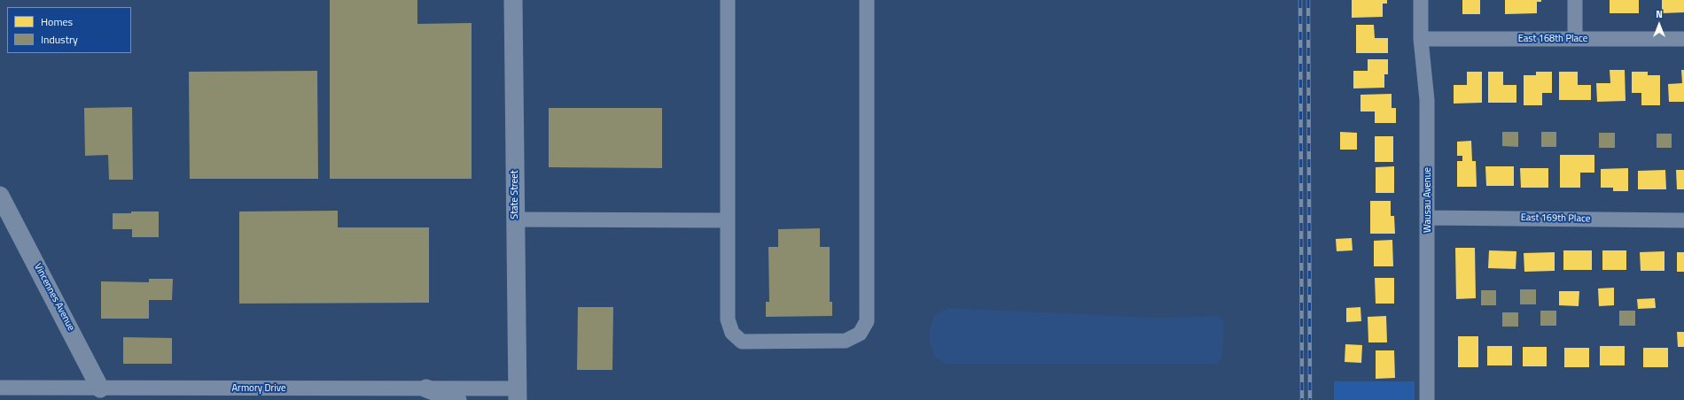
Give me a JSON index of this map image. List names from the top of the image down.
{
  "streets": {
    "street": [
      "East 168th Place",
      "State Street",
      "Wausau Avenue",
      "East 169th Place",
      "Vincennes Avenue",
      "Armory Drive"
    ]
  },
  "crossings": [
    ["East 168th Place", "Wausau Avenue"],
    ["State Street", "Armory Drive"],
    ["Wausau Avenue", "East 169th Place"],
    ["Vincennes Avenue", "Armory Drive"]
  ],
  "legend": ["Homes", "Industry"],
  "north": "top"
}
